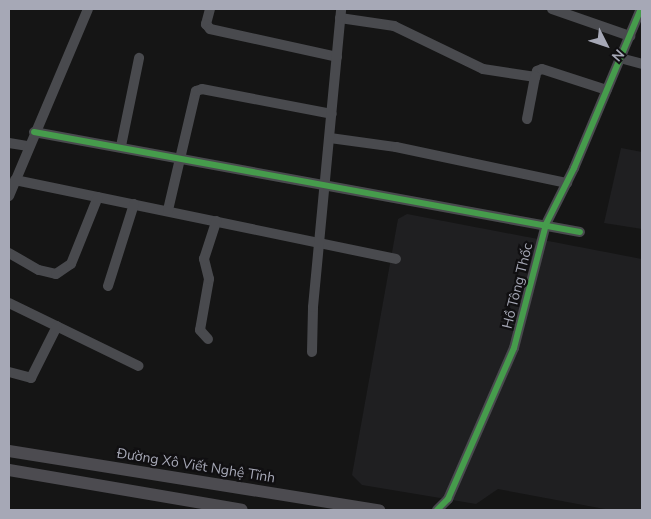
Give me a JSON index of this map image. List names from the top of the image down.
{
  "streets": {
    "main road": ["Đường Xô Viết Nghệ Tĩnh"],
    "street": ["Hồ Tông Thốc"]
  },
  "north": "bottom right"
}
